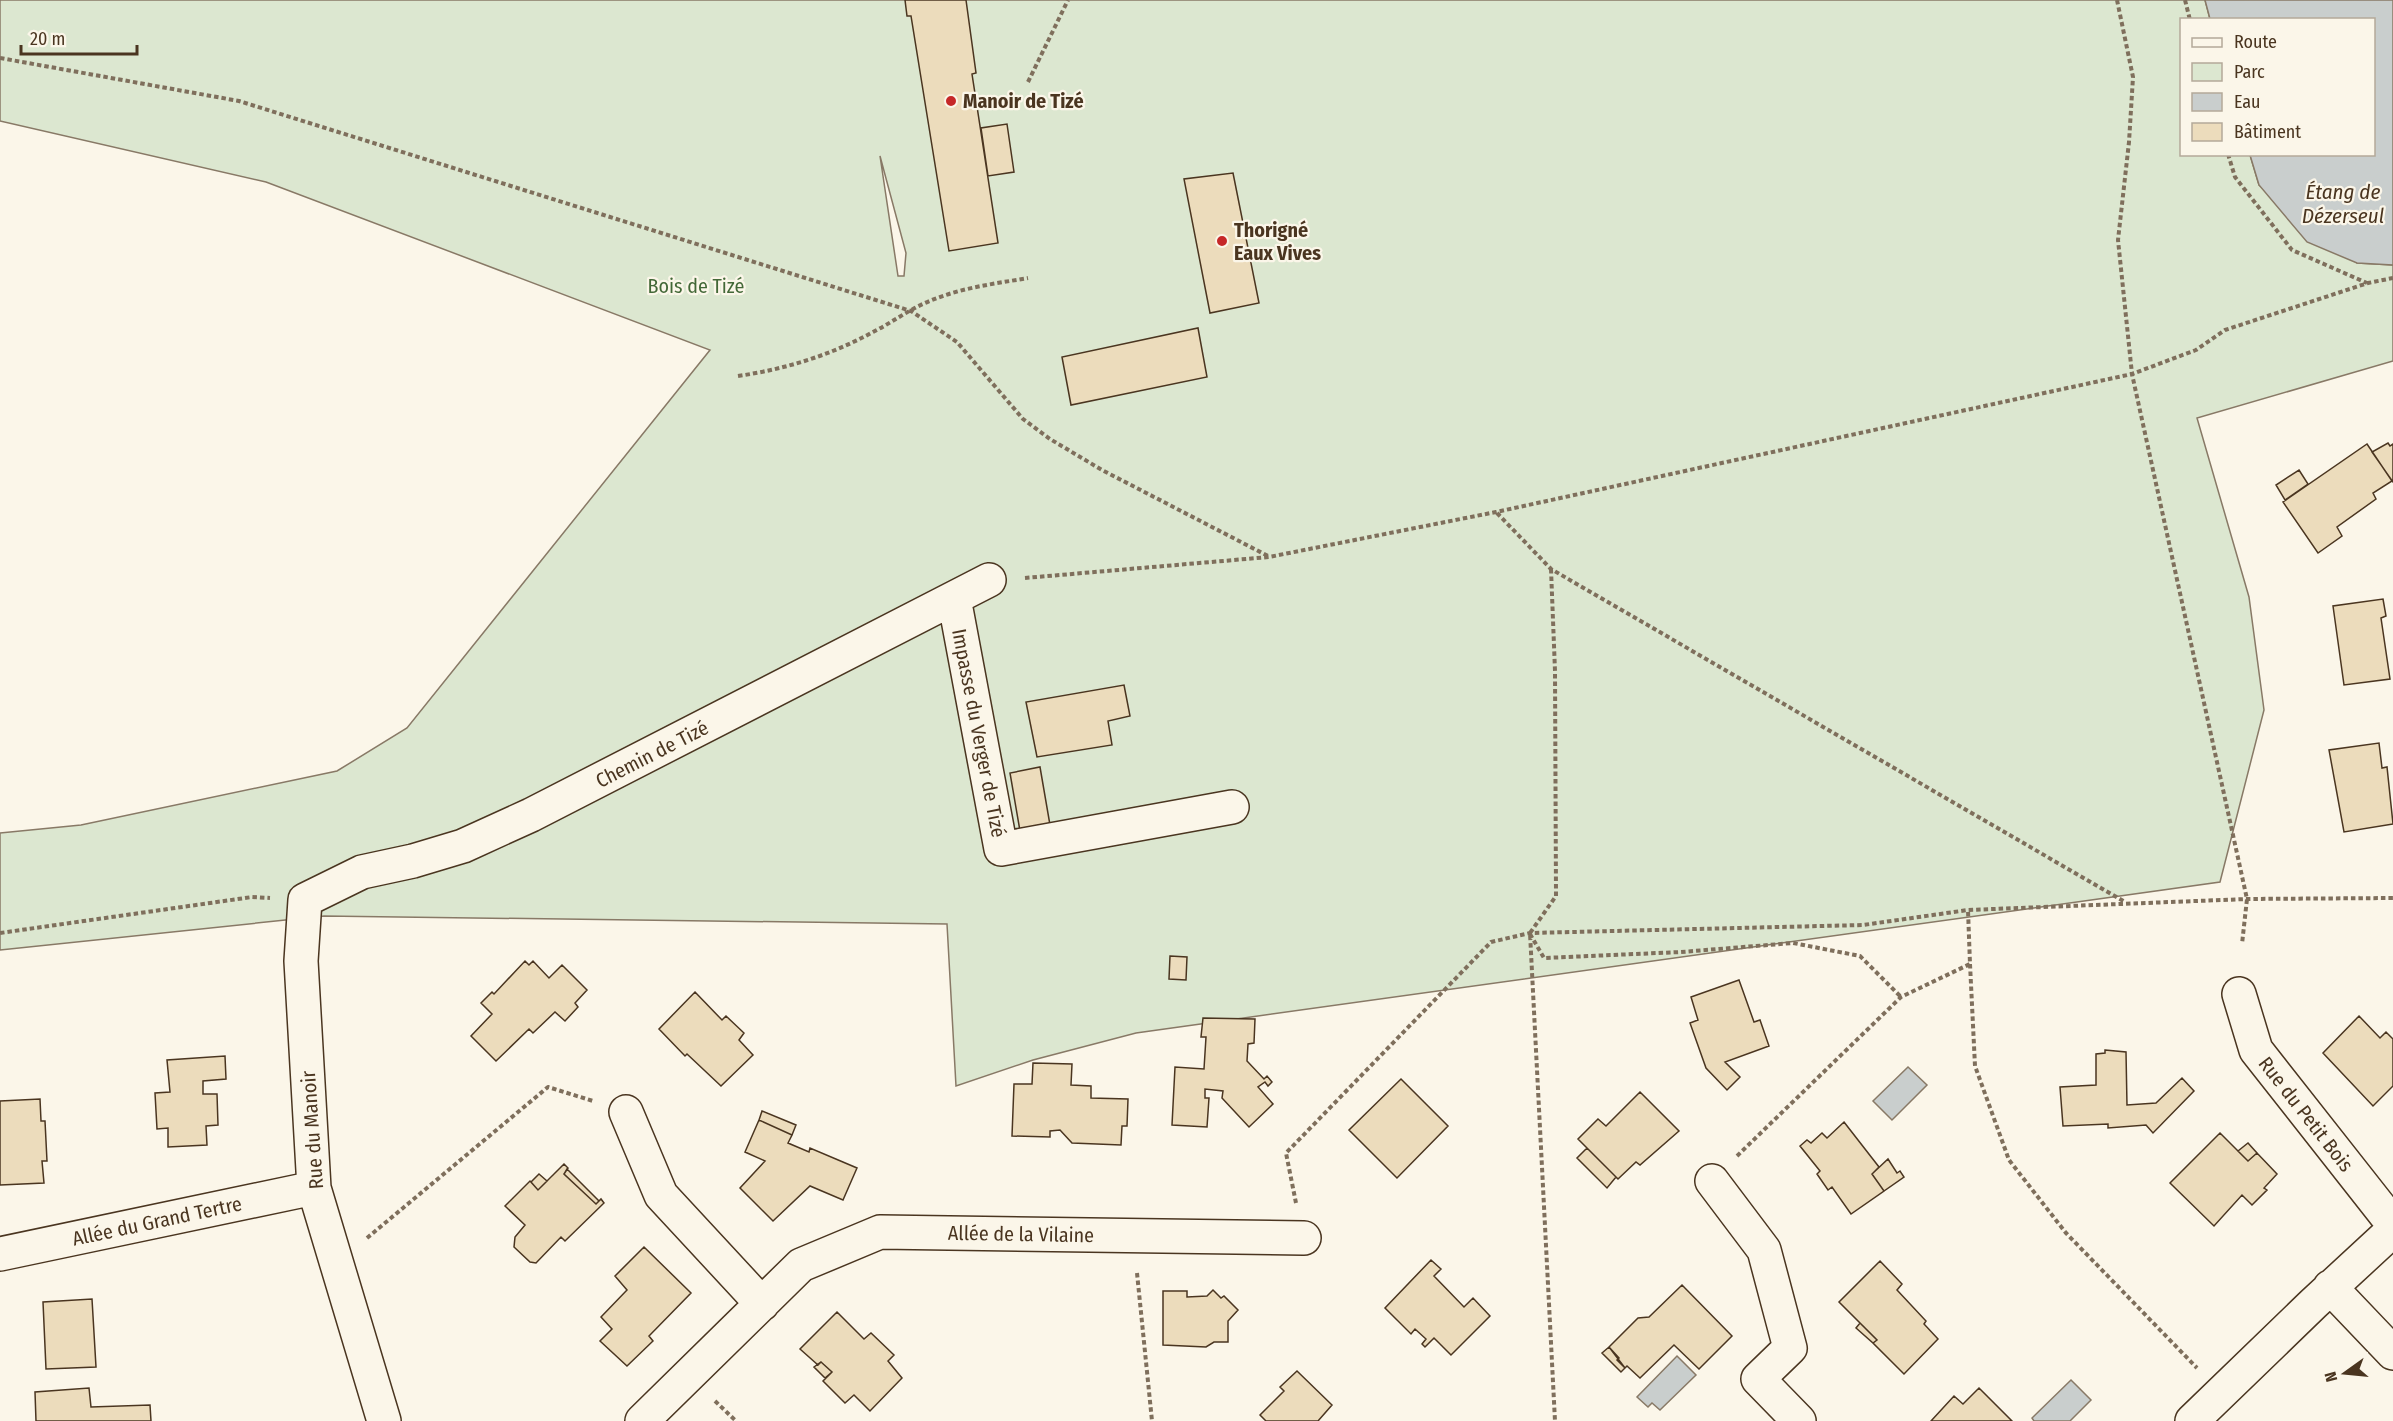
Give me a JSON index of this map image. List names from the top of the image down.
{
  "streets": {
    "street": [
      "Impasse du Verger de Tizé",
      "Chemin de Tizé",
      "Rue du Petit Bois",
      "Rue du Manoir",
      "Allée du Grand Tertre",
      "Allée de la Vilaine"
    ]
  },
  "crossings": [
    ["Impasse du Verger de Tizé", "Chemin de Tizé"],
    ["Chemin de Tizé", "Rue du Manoir"],
    ["Rue du Manoir", "Allée du Grand Tertre"]
  ],
  "water": ["Étang de Dézerseul"],
  "parks": ["Bois de Tizé"],
  "places": ["Manoir de Tizé", "Thorigné Eaux Vives"],
  "legend": [
    "Route",
    "Parc",
    "Eau",
    "Bâtiment"
  ],
  "scale_bar": "20 m",
  "north": "left"
}
